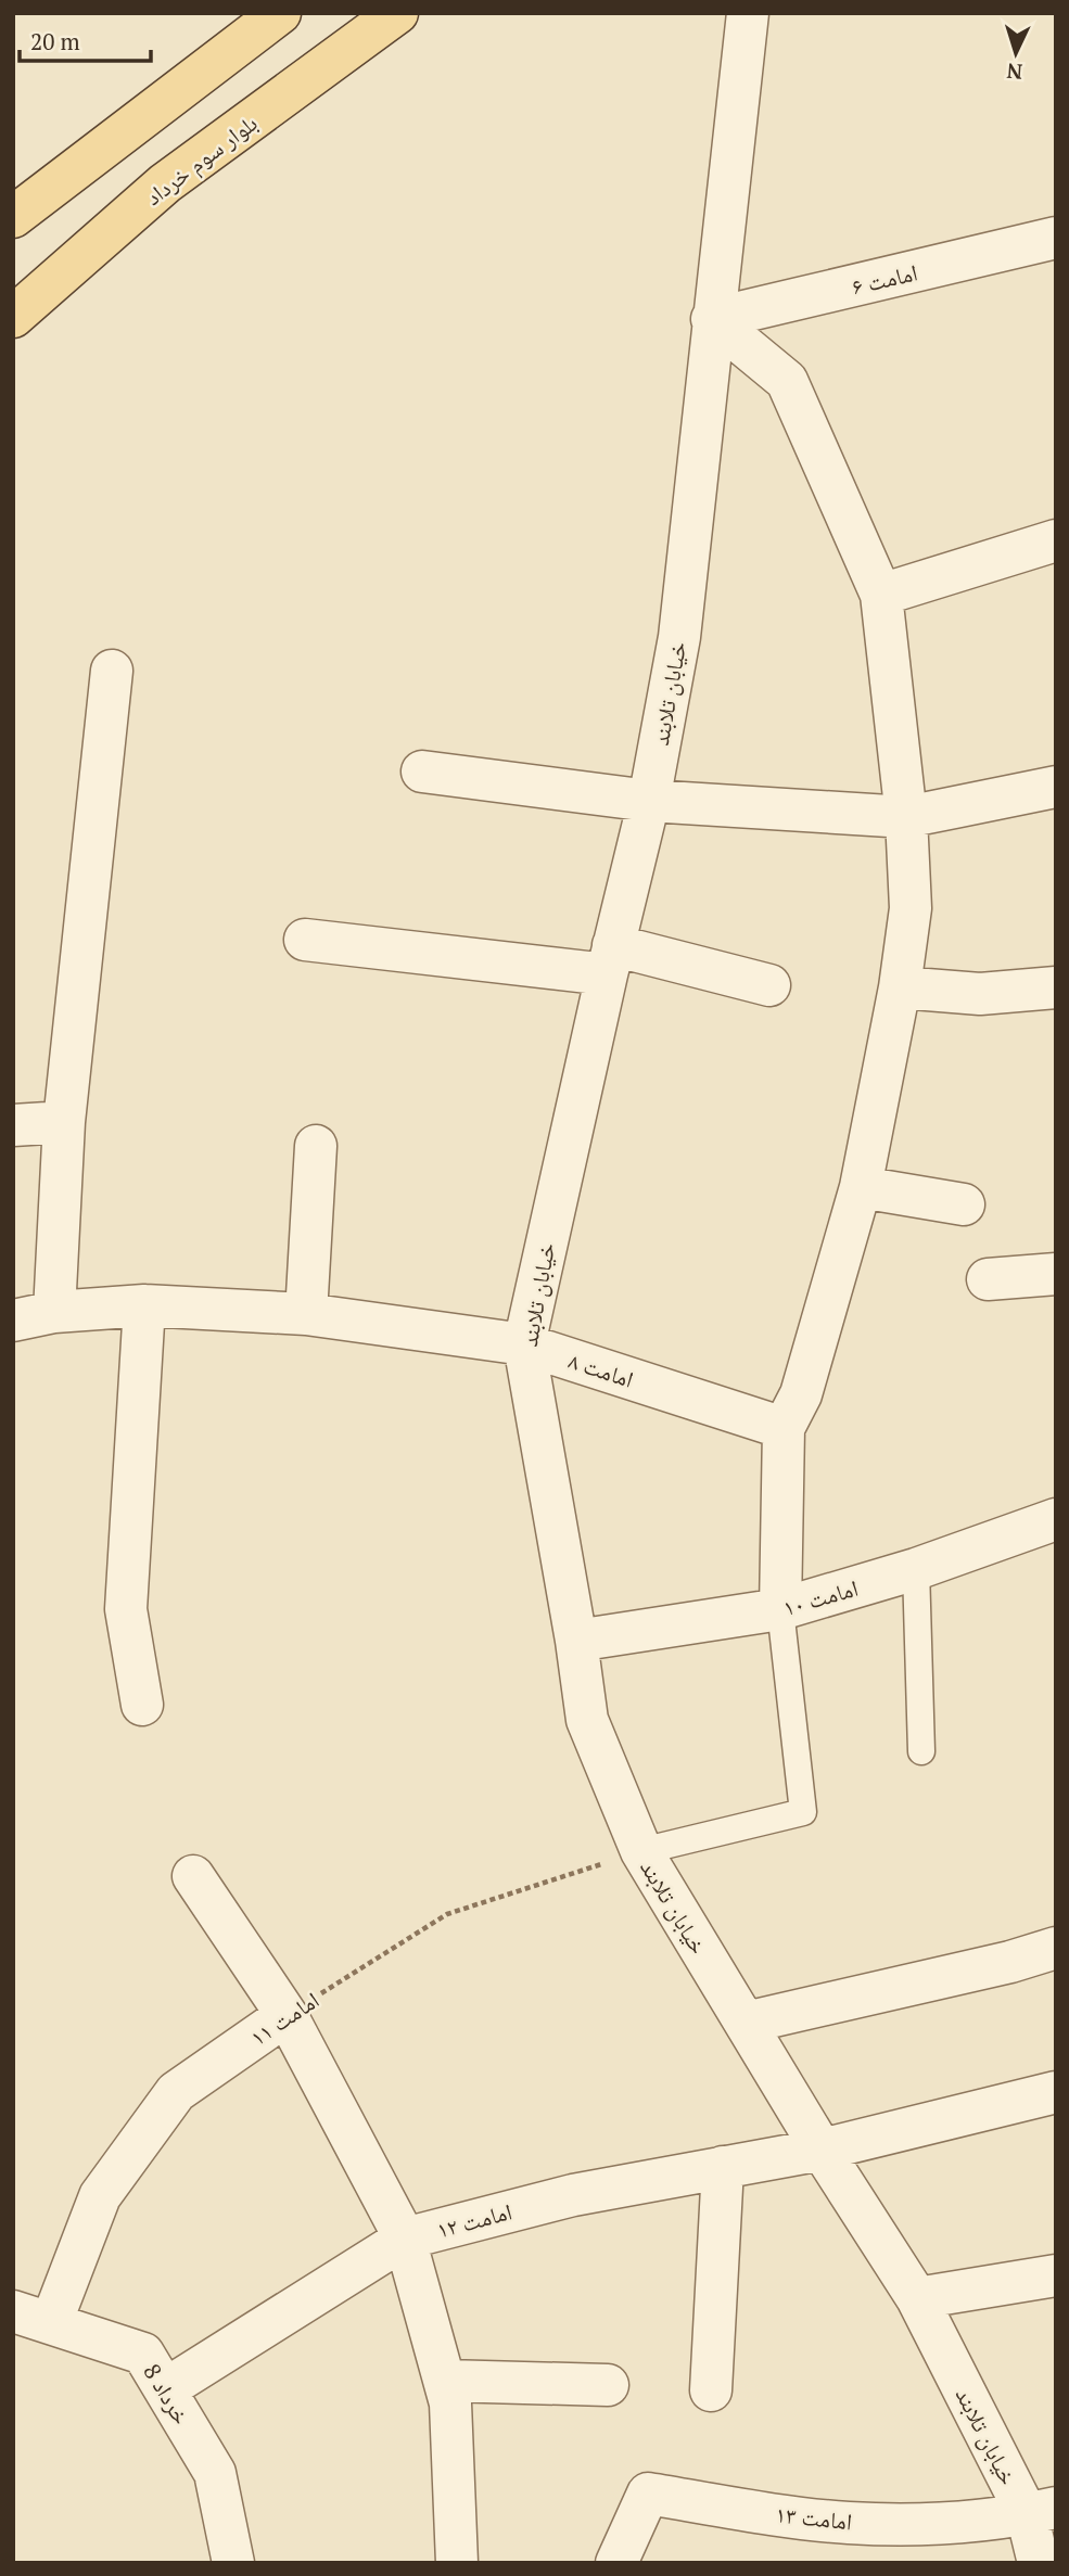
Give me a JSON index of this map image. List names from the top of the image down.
{
  "streets": {
    "main road": ["بلوار سوم خرداد"],
    "street": [
      "امامت ۶",
      "خیابان تلابند",
      "امامت ۸",
      "امامت ۱۰",
      "امامت ۱۱",
      "امامت ۱۲",
      "خرداد 8",
      "امامت ۱۳"
    ]
  },
  "crossings": [
    ["امامت ۶", "خیابان تلابند"],
    ["خیابان تلابند", "امامت ۸"],
    ["خیابان تلابند", "امامت ۱۰"],
    ["خیابان تلابند", "امامت ۱۱"],
    ["خیابان تلابند", "امامت ۱۲"],
    ["خیابان تلابند", "امامت ۱۳"],
    ["امامت ۱۱", "خرداد 8"],
    ["امامت ۱۲", "خرداد 8"]
  ],
  "scale_bar": "20 m",
  "north": "bottom"
}
